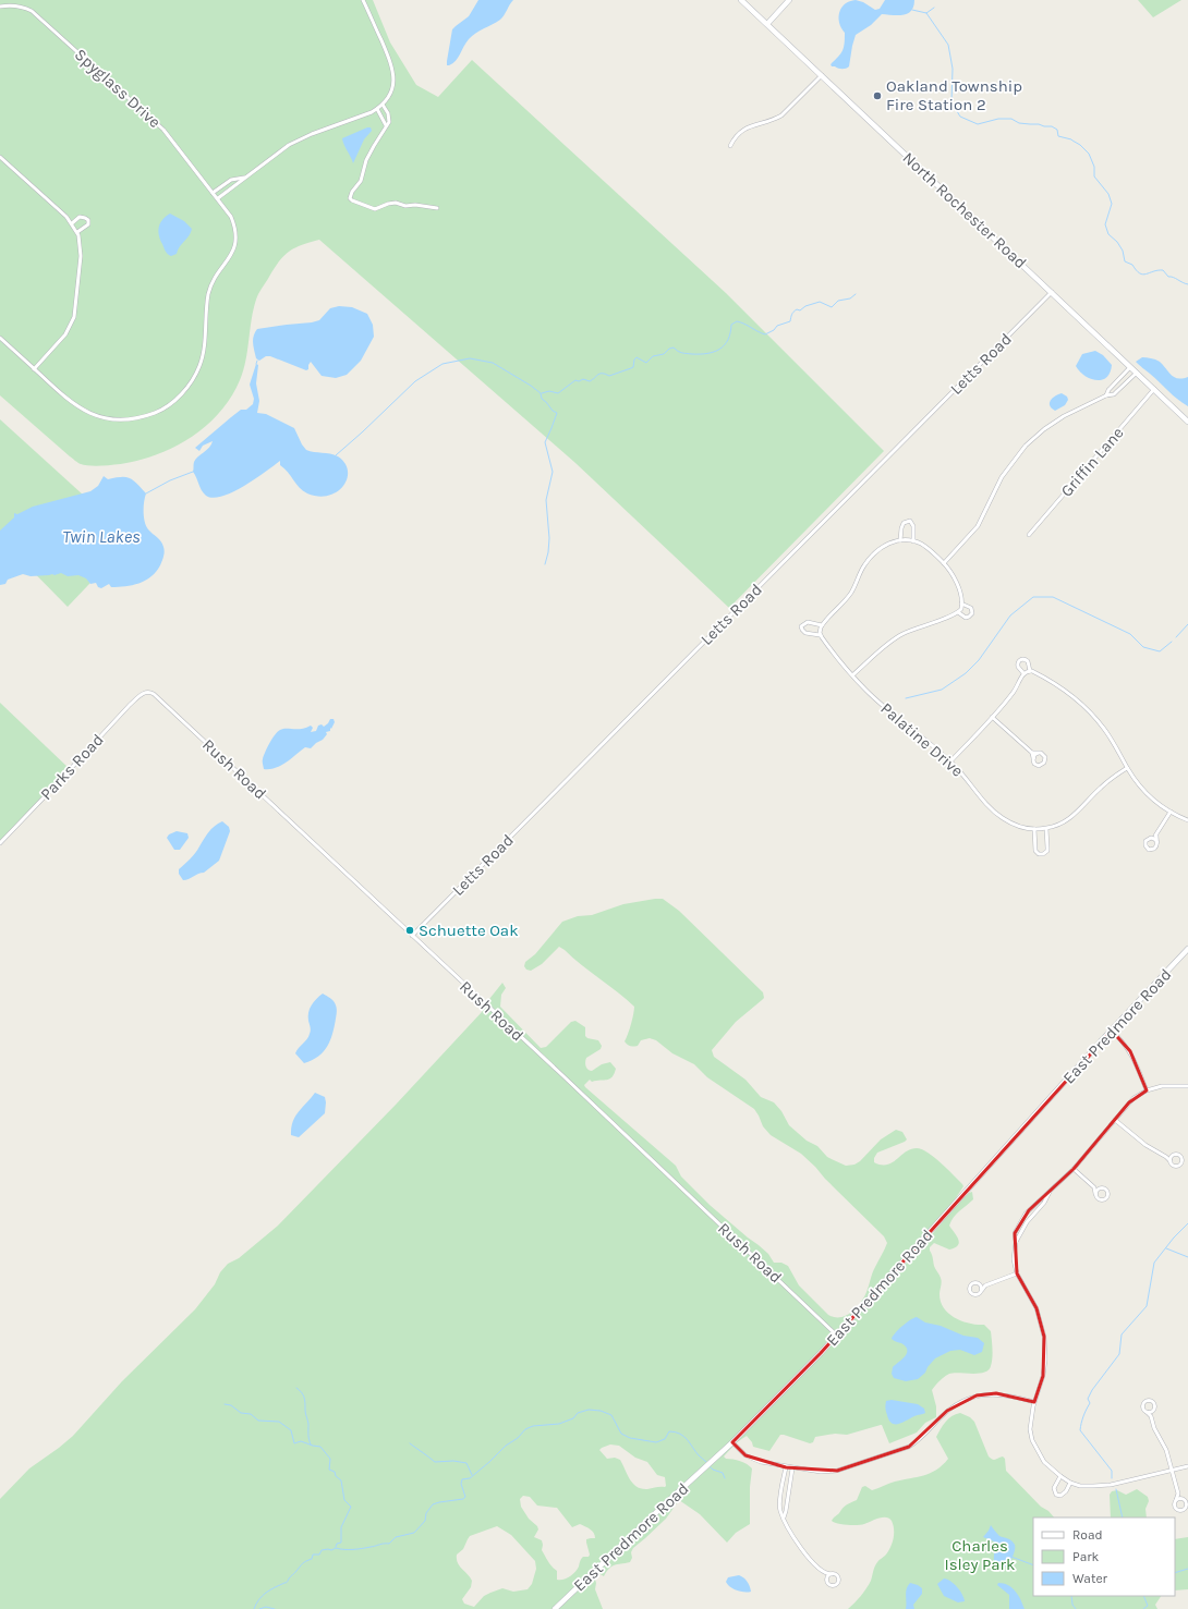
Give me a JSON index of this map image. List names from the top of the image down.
{
  "streets": {
    "street": [
      "Spyglass Drive",
      "North Rochester Road",
      "Letts Road",
      "Griffin Lane",
      "Palatine Drive",
      "Parks Road",
      "Rush Road",
      "East Predmore Road"
    ]
  },
  "crossings": [
    ["North Rochester Road", "Letts Road"],
    ["North Rochester Road", "Griffin Lane"],
    ["Letts Road", "Rush Road"],
    ["Parks Road", "Rush Road"],
    ["Rush Road", "East Predmore Road"]
  ],
  "water": ["Twin Lakes"],
  "parks": ["Charles Isley Park"],
  "places": ["Oakland Township Fire Station 2", "Schuette Oak"],
  "legend": ["Road", "Park", "Water"]
}
